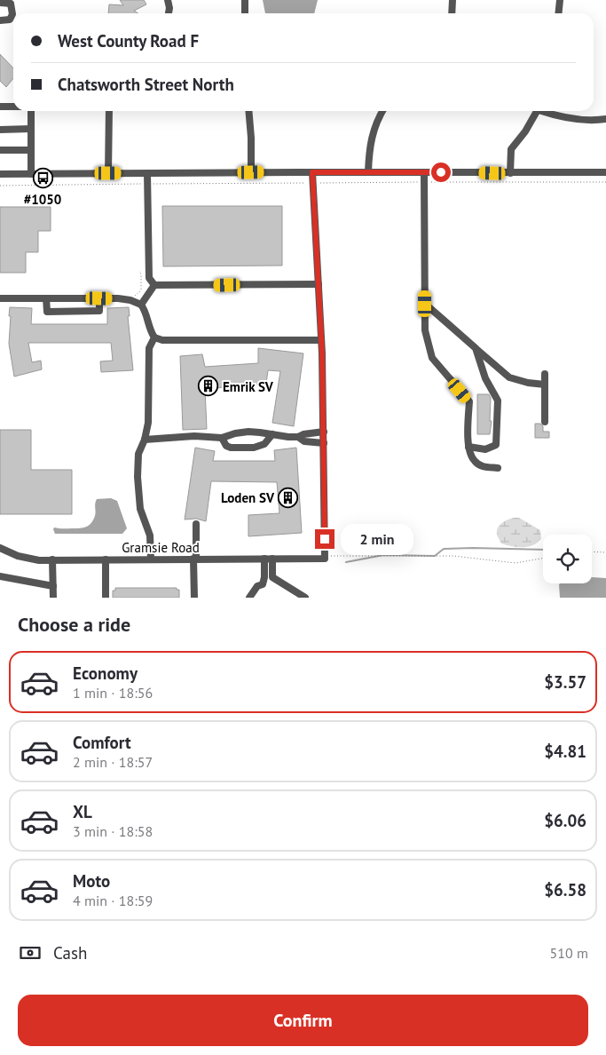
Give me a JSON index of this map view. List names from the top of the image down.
{
  "streets": {
    "street": ["Gramsie Road"]
  },
  "places": {
    "bus stop": ["#1050"],
    "building": ["Emrik SV", "Loden SV"]
  },
  "page": {
    "banner": ["West County Road F", "Chatsworth Street North"],
    "bubble": "2 min",
    "heading": "Choose a ride",
    "list": [
      {
        "name": "Economy",
        "note": "1 min · 18:56",
        "value": "$3.57"
      },
      {
        "name": "Comfort",
        "note": "2 min · 18:57",
        "value": "$4.81"
      },
      {
        "name": "XL",
        "note": "3 min · 18:58",
        "value": "$6.06"
      },
      {
        "name": "Moto",
        "note": "4 min · 18:59",
        "value": "$6.58"
      }
    ],
    "pay": ["Cash", "510 m"],
    "buttons": "Confirm"
  }
}
